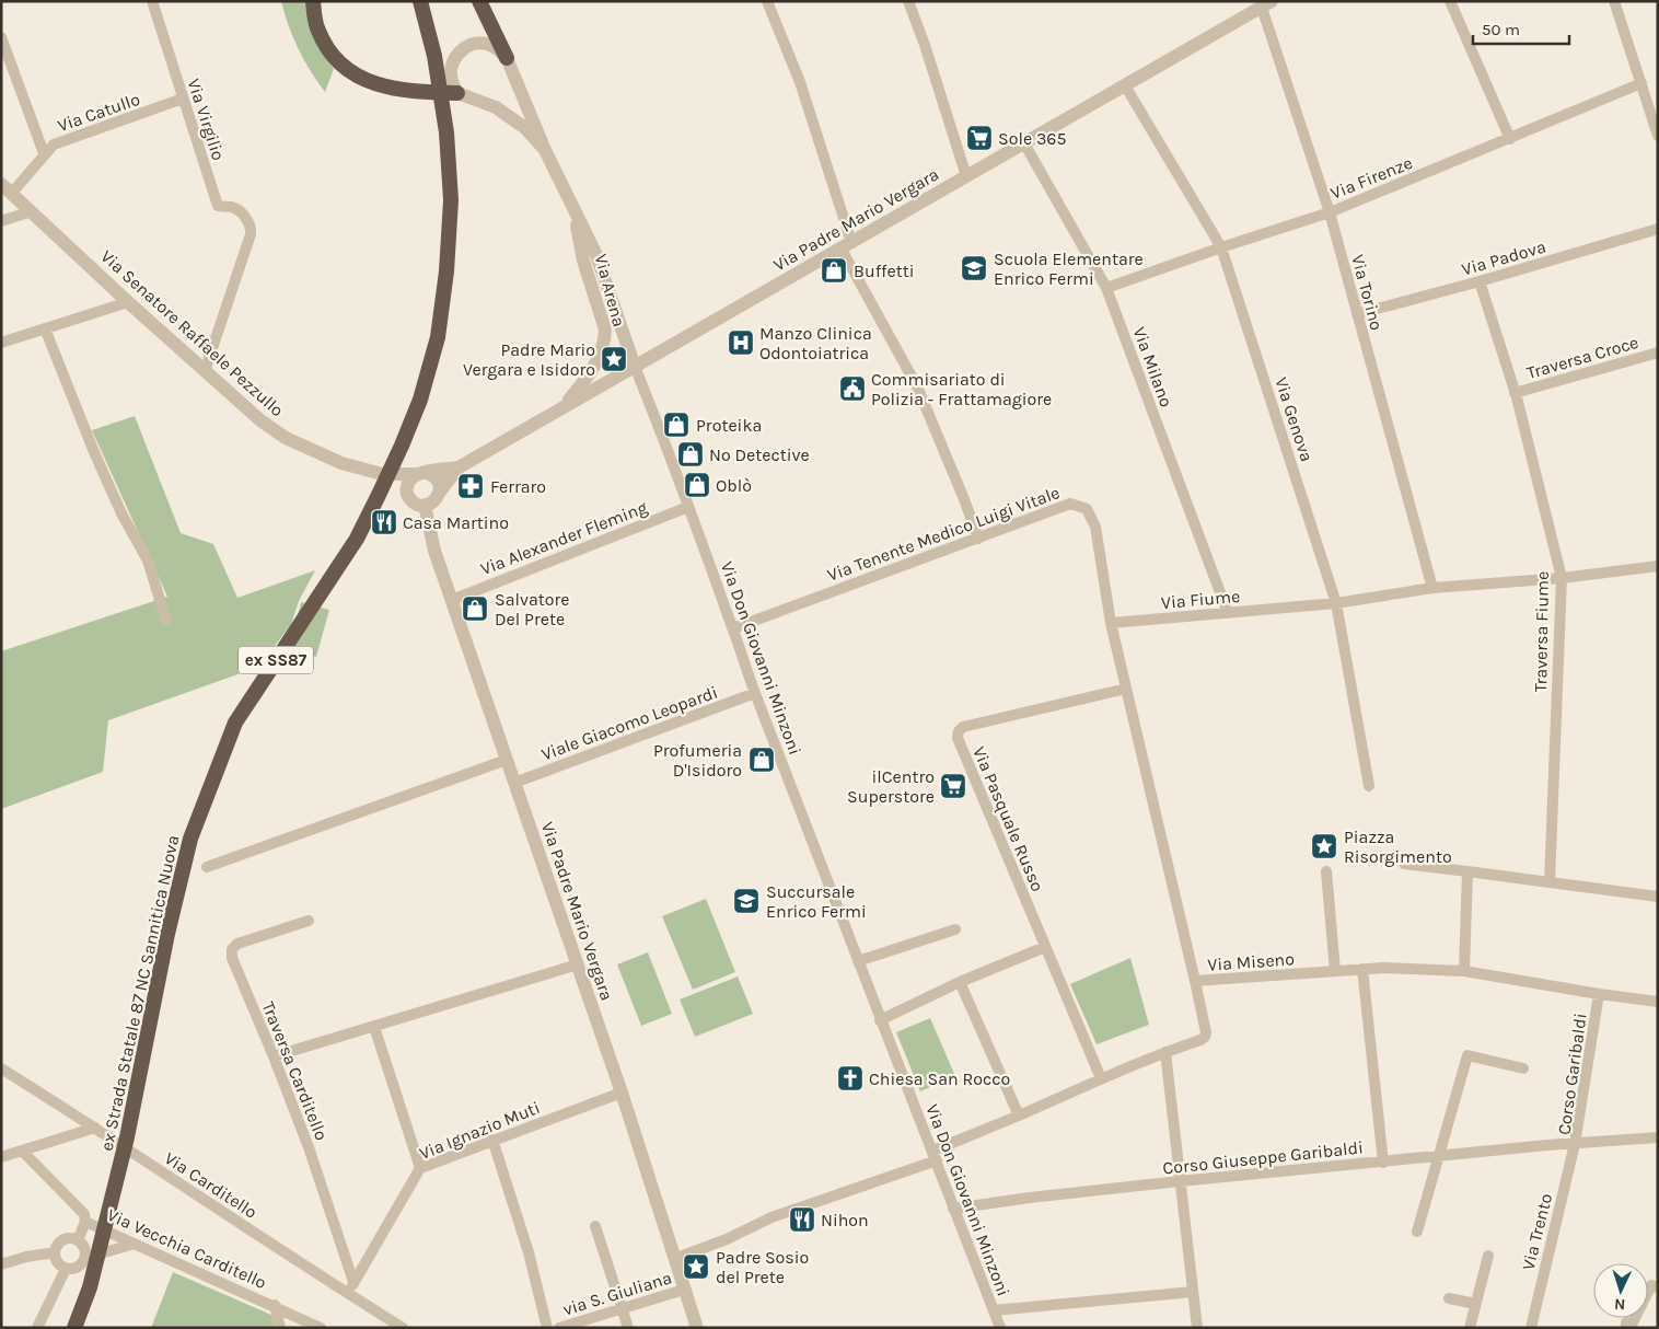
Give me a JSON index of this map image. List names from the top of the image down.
{
  "streets": {
    "highway": ["ex SS87", "ex Strada Statale 87 NC Sannitica Nuova"],
    "street": [
      "Via Catullo",
      "Via Virgilio",
      "Via Firenze",
      "Via Padre Mario Vergara",
      "Via Padova",
      "Via Arena",
      "Via Torino",
      "Via Senatore Raffaele Pezzullo",
      "Traversa Croce",
      "Via Milano",
      "Via Genova",
      "Via Tenente Medico Luigi Vitale",
      "Via Alexander Fleming",
      "Via Fiume",
      "Traversa Fiume",
      "Via Don Giovanni Minzoni",
      "Viale Giacomo Leopardi",
      "Via Pasquale Russo",
      "Via Miseno",
      "Traversa Carditello",
      "Corso Garibaldi",
      "Via Ignazio Muti",
      "Corso Giuseppe Garibaldi",
      "Via Carditello",
      "Via Trento",
      "Via Vecchia Carditello",
      "via S. Giuliana"
    ]
  },
  "crossings": [
    ["Via Catullo", "Via Virgilio"],
    ["Via Catullo", "Via Senatore Raffaele Pezzullo"],
    ["Via Virgilio", "Via Senatore Raffaele Pezzullo"],
    ["Via Firenze", "Via Torino"],
    ["Via Firenze", "Via Milano"],
    ["Via Firenze", "Via Genova"],
    ["Via Padre Mario Vergara", "Via Arena"],
    ["Via Padre Mario Vergara", "Via Torino"],
    ["Via Padre Mario Vergara", "Via Senatore Raffaele Pezzullo"],
    ["Via Padre Mario Vergara", "Via Milano"],
    ["Via Padre Mario Vergara", "Via Genova"],
    ["Via Padre Mario Vergara", "Via Alexander Fleming"],
    ["Via Padre Mario Vergara", "Via Don Giovanni Minzoni"],
    ["Via Padre Mario Vergara", "Viale Giacomo Leopardi"],
    ["Via Padre Mario Vergara", "Via Miseno"],
    ["Via Padre Mario Vergara", "Via Ignazio Muti"],
    ["Via Padre Mario Vergara", "via S. Giuliana"],
    ["Via Padova", "Via Torino"],
    ["Via Padova", "Traversa Fiume"],
    ["Via Arena", "Via Don Giovanni Minzoni"],
    ["Via Torino", "Via Fiume"],
    ["Traversa Croce", "Traversa Fiume"],
    ["Via Milano", "Via Fiume"],
    ["Via Genova", "Via Fiume"],
    ["Via Tenente Medico Luigi Vitale", "Via Fiume"],
    ["Via Tenente Medico Luigi Vitale", "Via Don Giovanni Minzoni"],
    ["Via Alexander Fleming", "Via Don Giovanni Minzoni"],
    ["Via Fiume", "Traversa Fiume"],
    ["Via Don Giovanni Minzoni", "Viale Giacomo Leopardi"],
    ["Via Don Giovanni Minzoni", "Via Miseno"],
    ["Via Don Giovanni Minzoni", "Corso Giuseppe Garibaldi"],
    ["Via Pasquale Russo", "Via Miseno"],
    ["Via Miseno", "Corso Garibaldi"],
    ["Traversa Carditello", "Via Ignazio Muti"],
    ["Corso Garibaldi", "Corso Giuseppe Garibaldi"],
    ["Corso Garibaldi", "Via Trento"],
    ["Via Ignazio Muti", "Via Carditello"],
    ["Corso Giuseppe Garibaldi", "Via Trento"]
  ],
  "places": {
    "supermarket": ["Sole 365", "ilCentro Superstore"],
    "school or university": ["Scuola Elementare Enrico Fermi", "Succursale Enrico Fermi"],
    "shop": [
      "Buffetti",
      "Proteika",
      "No Detective",
      "Oblò",
      "Salvatore Del Prete",
      "Profumeria D'Isidoro"
    ],
    "hospital": ["Manzo Clinica Odontoiatrica"],
    "place": ["Padre Mario Vergara e Isidoro", "Piazza Risorgimento", "Padre Sosio del Prete"],
    "public building": ["Commisariato di Polizia - Frattamagiore"],
    "pharmacy": ["Ferraro"],
    "restaurant": ["Casa Martino", "Nihon"],
    "church": ["Chiesa San Rocco"]
  },
  "scale_bar": "50 m",
  "north": "bottom"
}
